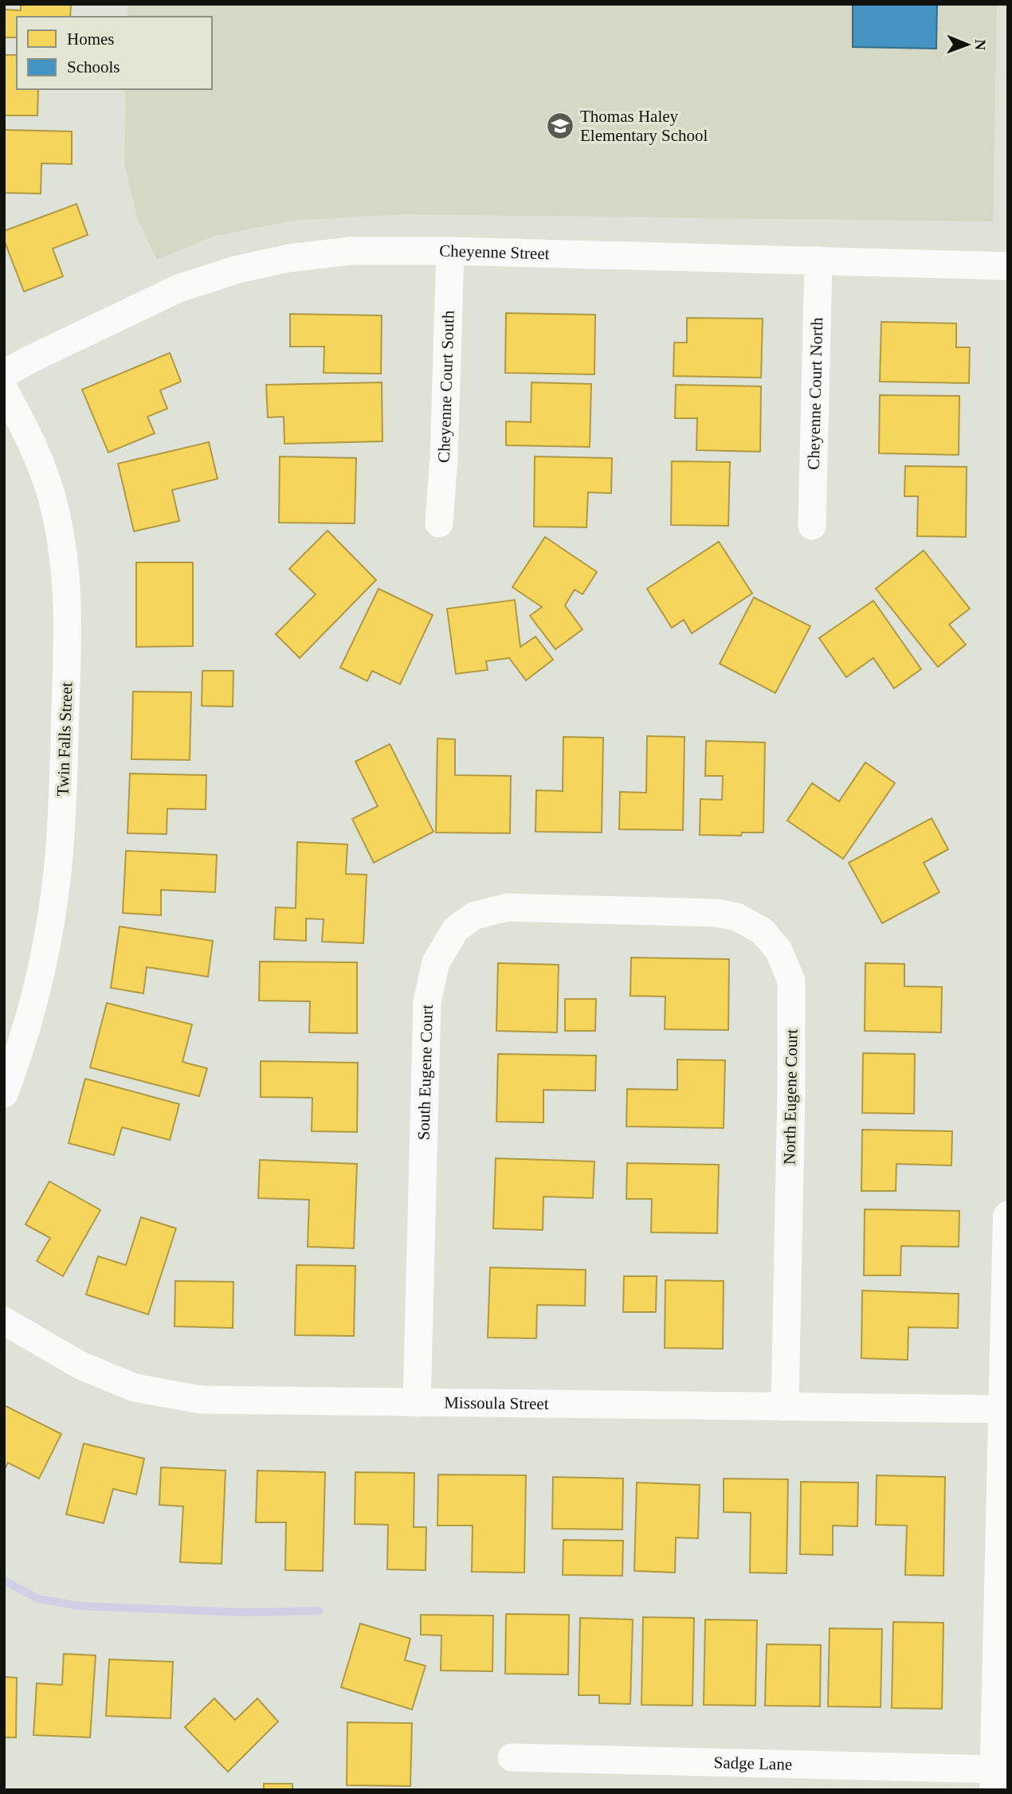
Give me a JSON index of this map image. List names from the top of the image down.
{
  "streets": {
    "street": [
      "Cheyenne Street",
      "Cheyenne Court South",
      "Cheyenne Court North",
      "Twin Falls Street",
      "South Eugene Court",
      "North Eugene Court",
      "Missoula Street",
      "Sadge Lane"
    ]
  },
  "crossings": [
    ["Cheyenne Street", "Cheyenne Court South"],
    ["Cheyenne Street", "Cheyenne Court North"],
    ["South Eugene Court", "North Eugene Court"],
    ["South Eugene Court", "Missoula Street"],
    ["North Eugene Court", "Missoula Street"]
  ],
  "places": {
    "school or university": ["Thomas Haley Elementary School"]
  },
  "legend": ["Homes", "Schools"],
  "north": "right"
}
